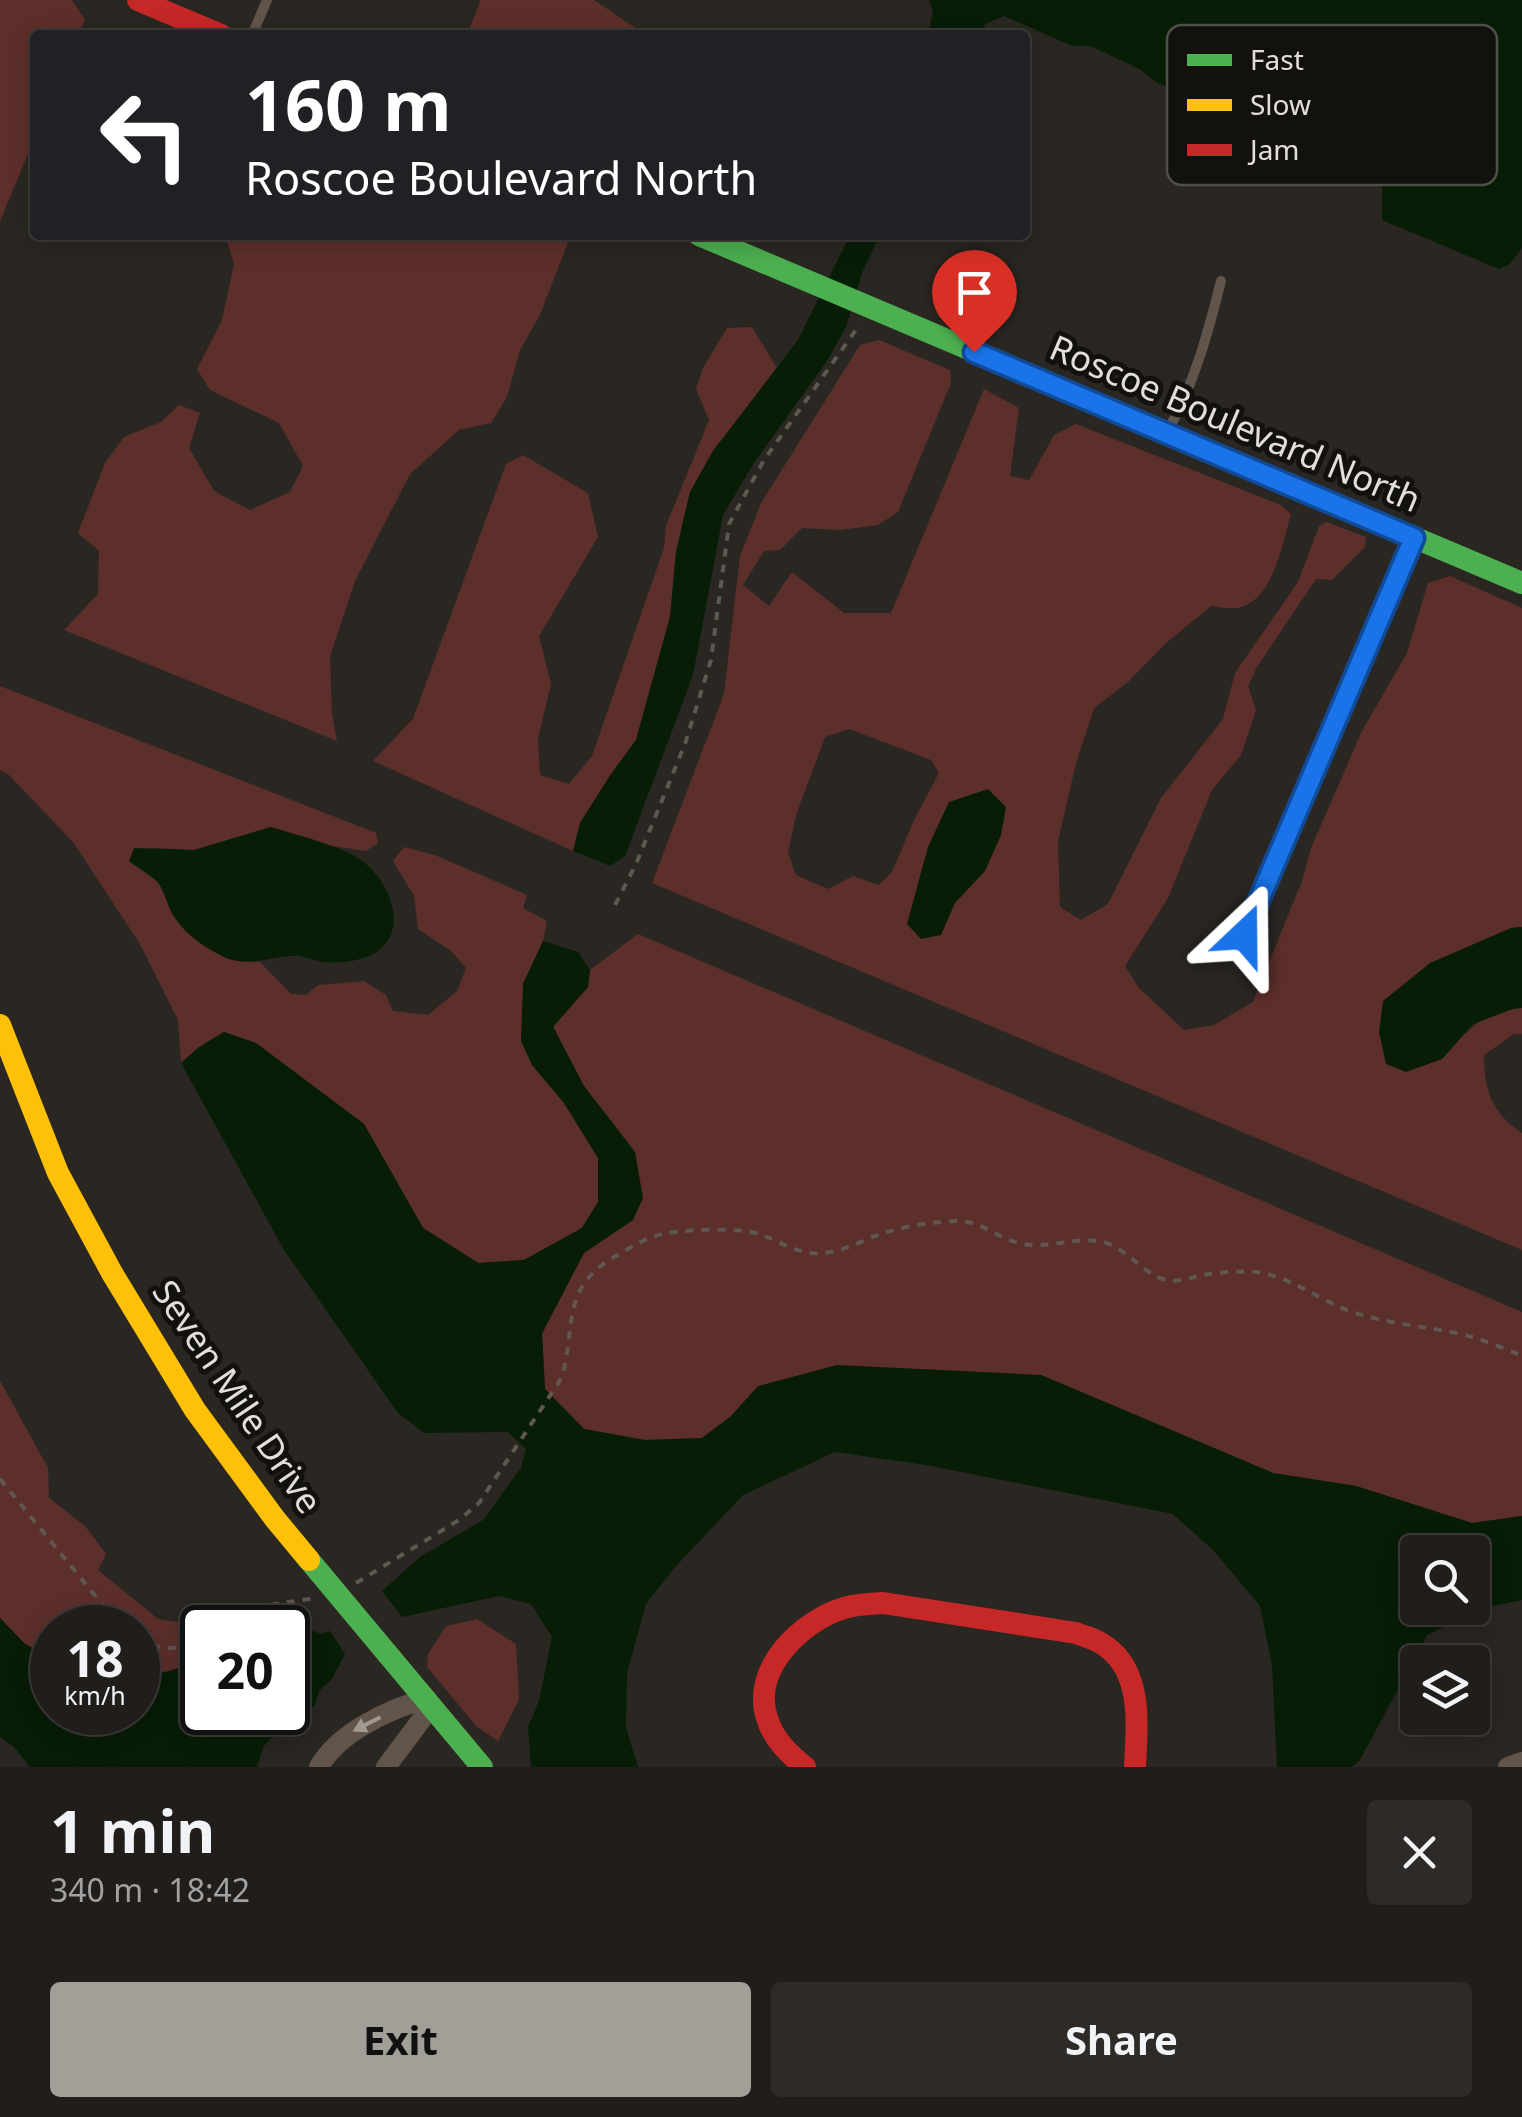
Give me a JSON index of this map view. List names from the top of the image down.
{
  "streets": {
    "street": ["Roscoe Boulevard North", "Seven Mile Drive"]
  },
  "legend": ["Fast", "Slow", "Jam"],
  "page": {
    "turn": ["160 m", "Roscoe Boulevard North"],
    "speed": "18 km/h",
    "limit": "20",
    "heading": ["1 min", "340 m · 18:42"],
    "buttons": ["Exit", "Share"]
  }
}
